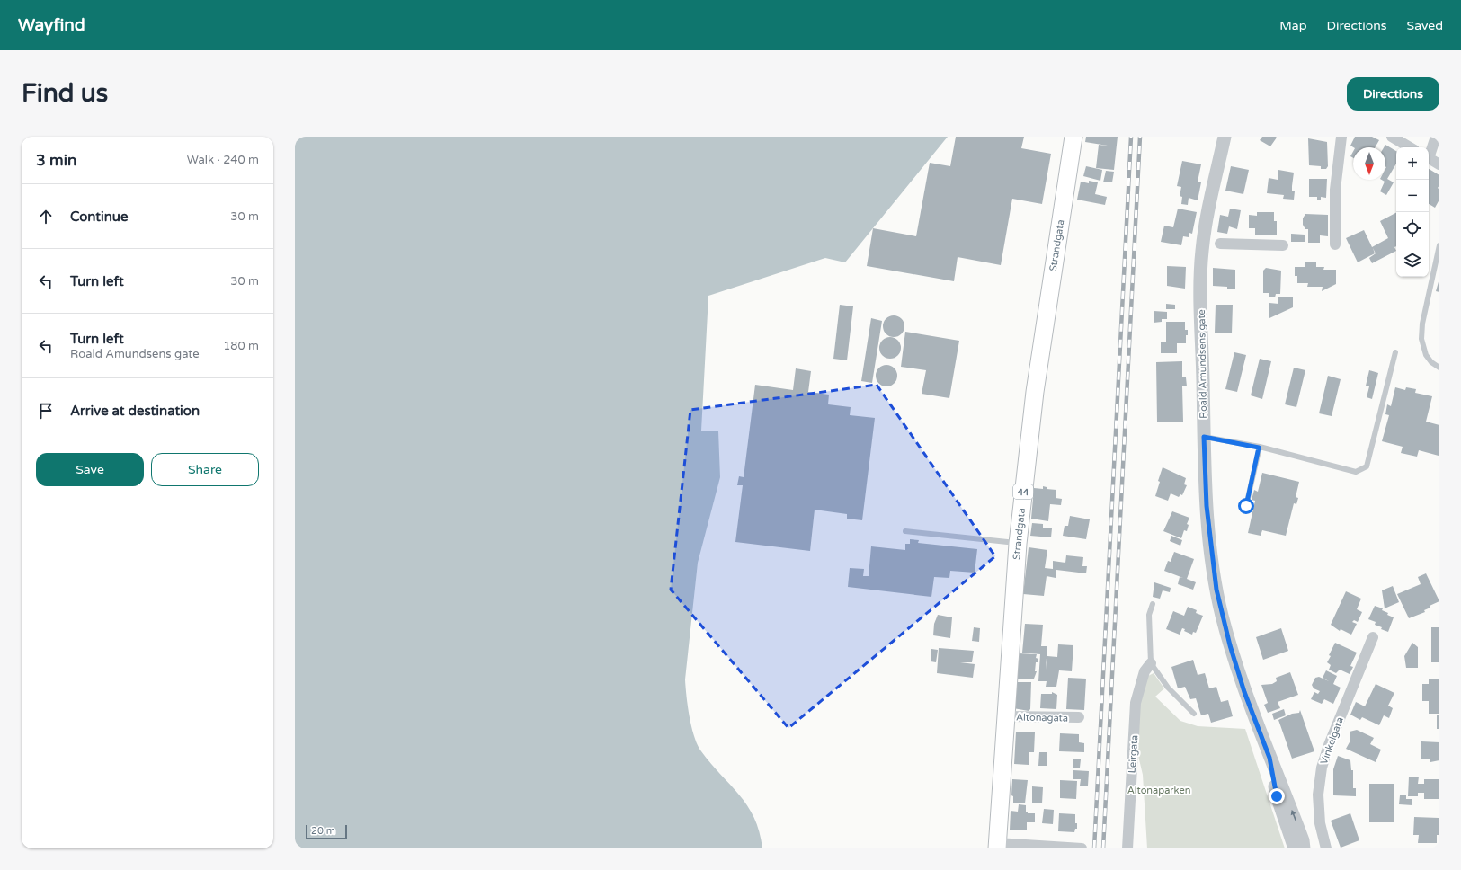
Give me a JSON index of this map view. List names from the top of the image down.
{
  "streets": {
    "main road": ["Strandgata", "44"],
    "street": [
      "Roald Amundsens gate",
      "Altonagata",
      "Vinkelgata",
      "Leirgata"
    ]
  },
  "crossings": [
    ["Strandgata", "Altonagata"]
  ],
  "parks": ["Altonaparken"],
  "scale_bar": "20 m",
  "north": "bottom",
  "page": {
    "header": "Wayfind",
    "nav": ["Map", "Directions", "Saved"],
    "buttons": [
      "Directions",
      ["Save", "Share"]
    ],
    "title": "Find us",
    "heading": ["3 min", "Walk · 240 m"],
    "map_buttons": ["+", "−"],
    "list": [
      ["Continue", "30 m"],
      ["Turn left", "30 m"],
      ["Turn left", "Roald Amundsens gate", "180 m"],
      "Arrive at destination"
    ],
    "scale": "20 m"
  }
}
